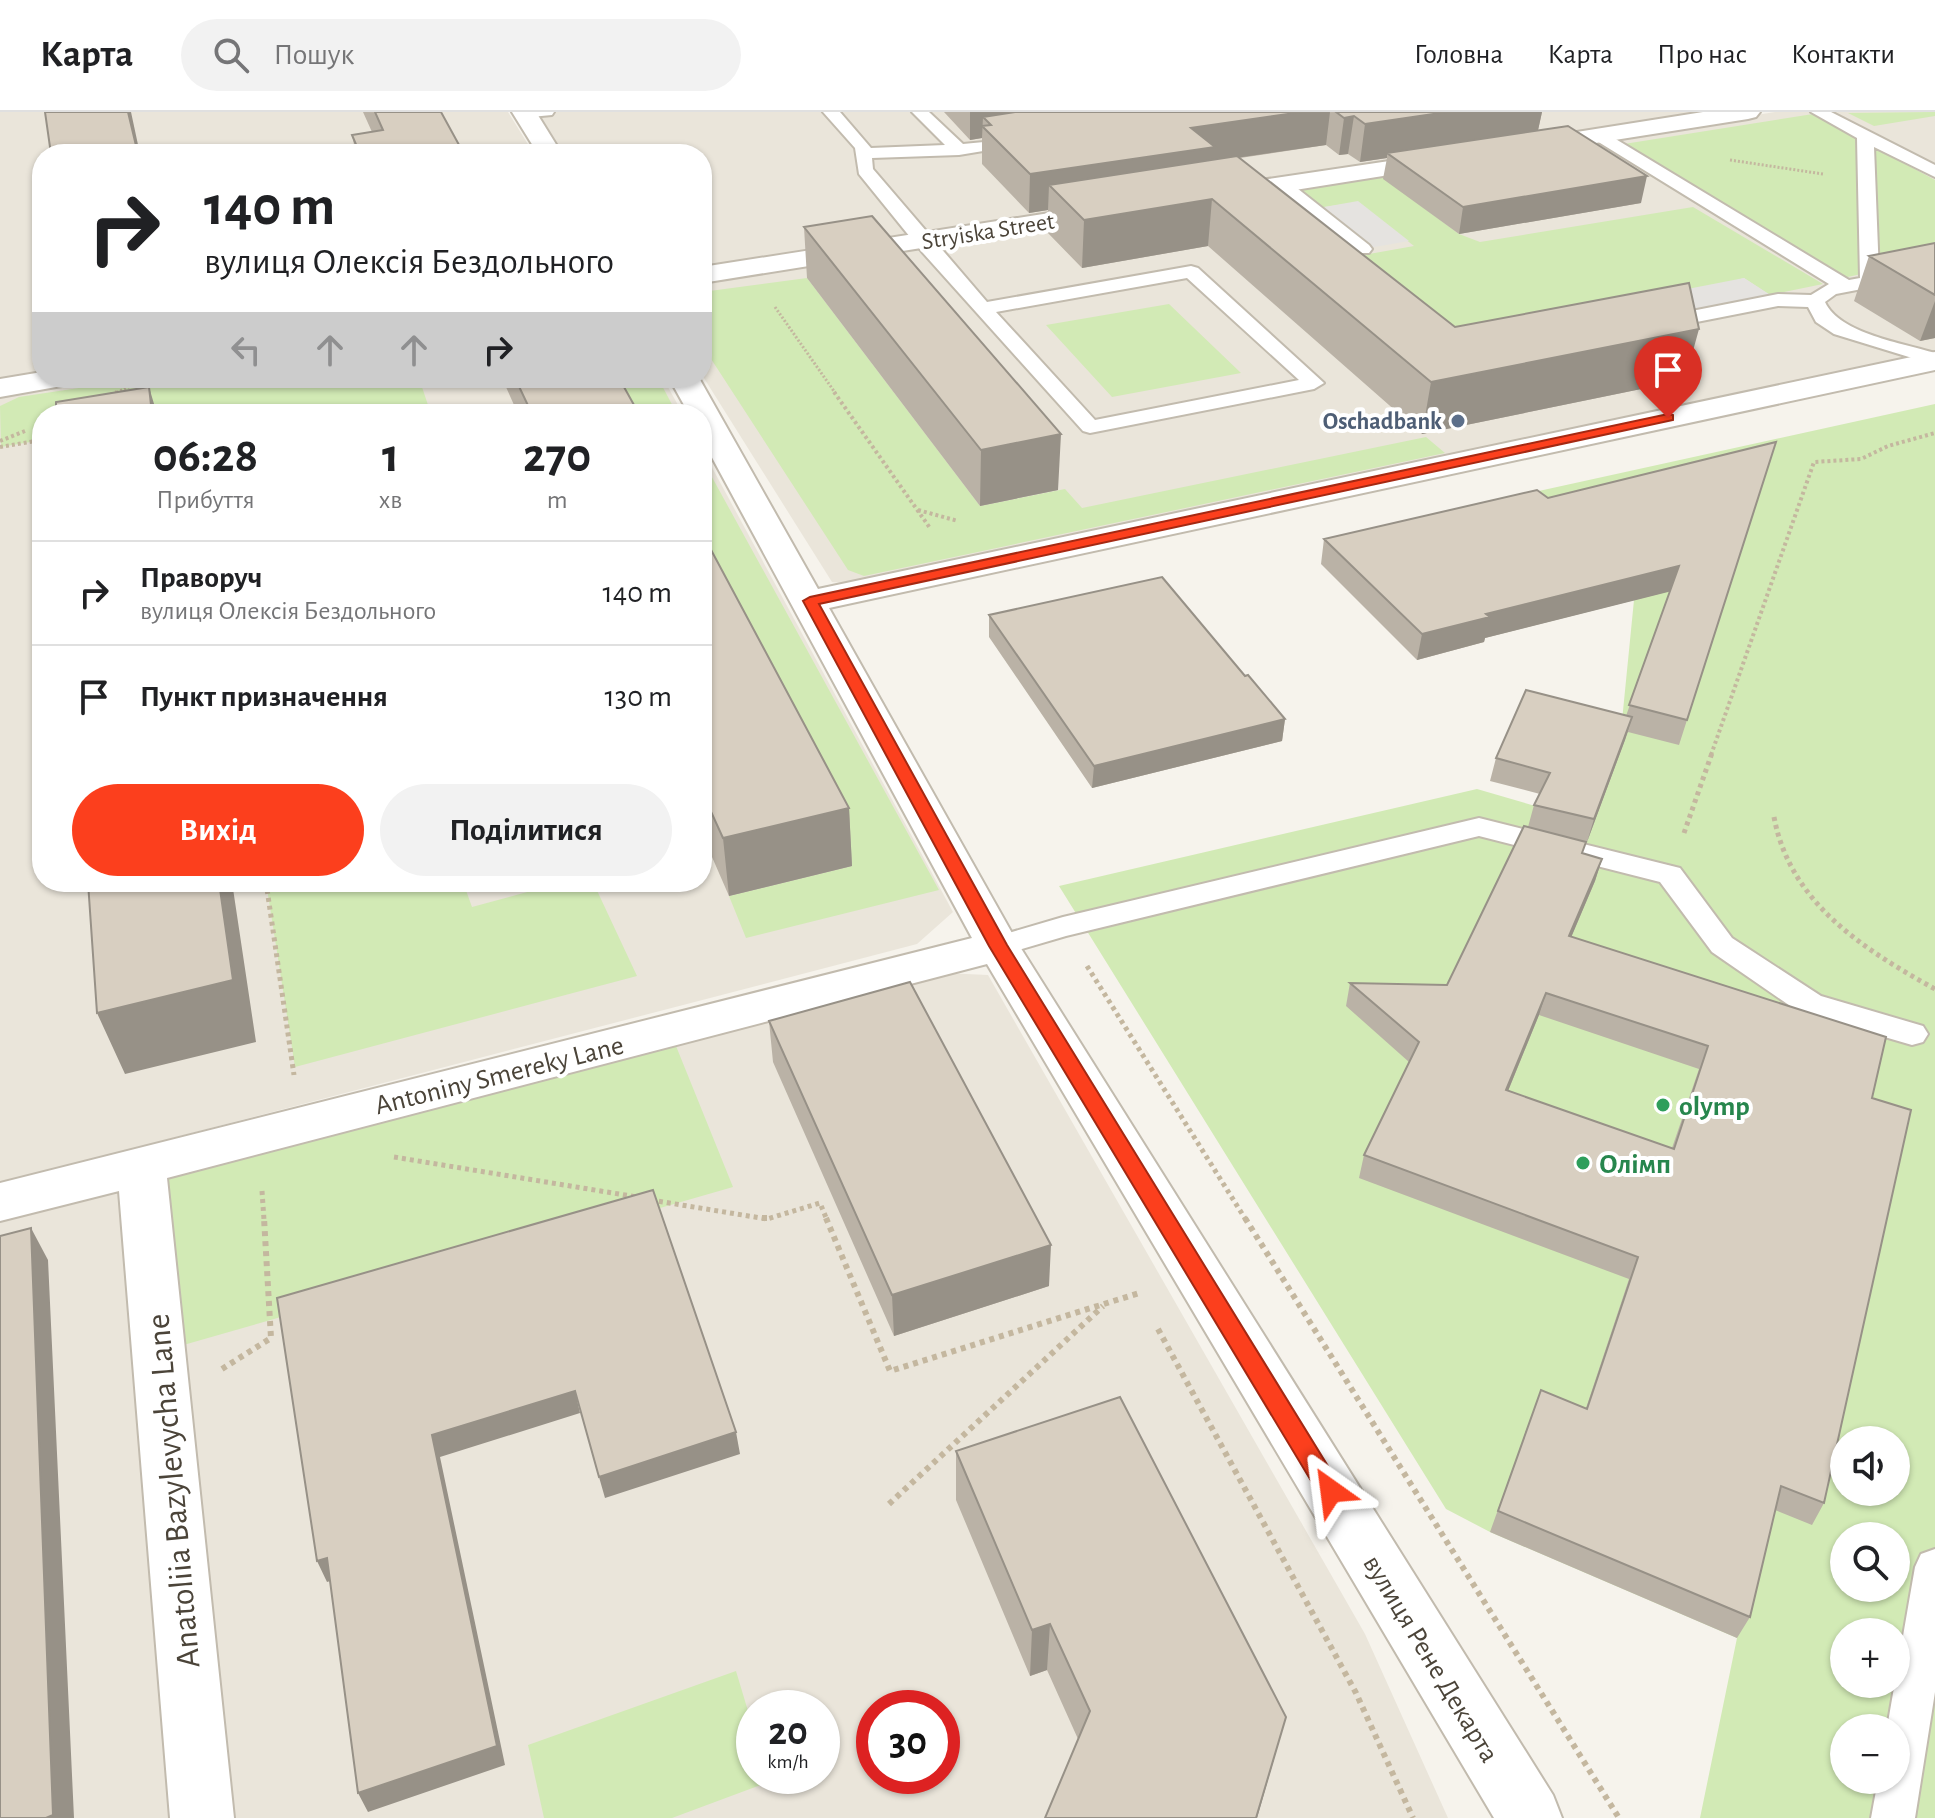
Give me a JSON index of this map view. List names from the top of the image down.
{
  "streets": {
    "street": [
      "Stryiska Street",
      "Antoniny Smereky Lane",
      "Anatoliia Bazylevycha Lane",
      "вулиця Рене Декарта"
    ]
  },
  "crossings": [
    ["Antoniny Smereky Lane", "Anatoliia Bazylevycha Lane"],
    ["Antoniny Smereky Lane", "вулиця Рене Декарта"]
  ],
  "places": ["Oschadbank", "olymp", "Олімп"],
  "page": {
    "header": "Карта",
    "search": "Пошук",
    "nav": [
      "Головна",
      "Карта",
      "Про нас",
      "Контакти"
    ],
    "turn": ["140 m", "вулиця Олексія Бездольного"],
    "eta": [
      "06:28",
      "Прибуття",
      "1",
      "хв",
      "270",
      "m"
    ],
    "list": [
      {
        "name": "Праворуч",
        "note": "вулиця Олексія Бездольного",
        "value": "140 m"
      },
      {
        "name": "Пункт призначення",
        "value": "130 m"
      }
    ],
    "buttons": ["Вихід", "Поділитися"],
    "map_buttons": ["+", "−"],
    "speed": "20 km/h",
    "limit": "30"
  }
}
